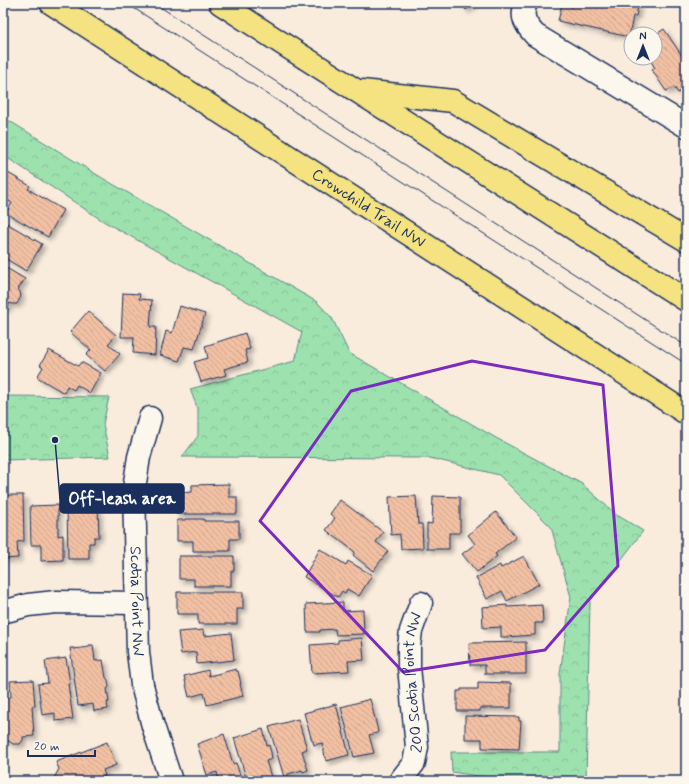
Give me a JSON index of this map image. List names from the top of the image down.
{
  "streets": {
    "highway": ["Crowchild Trail NW"],
    "street": ["Scotia Point NW", "200 Scotia Point NW"]
  },
  "places": ["Off-leash area"],
  "scale_bar": "20 m",
  "north": "top"
}
